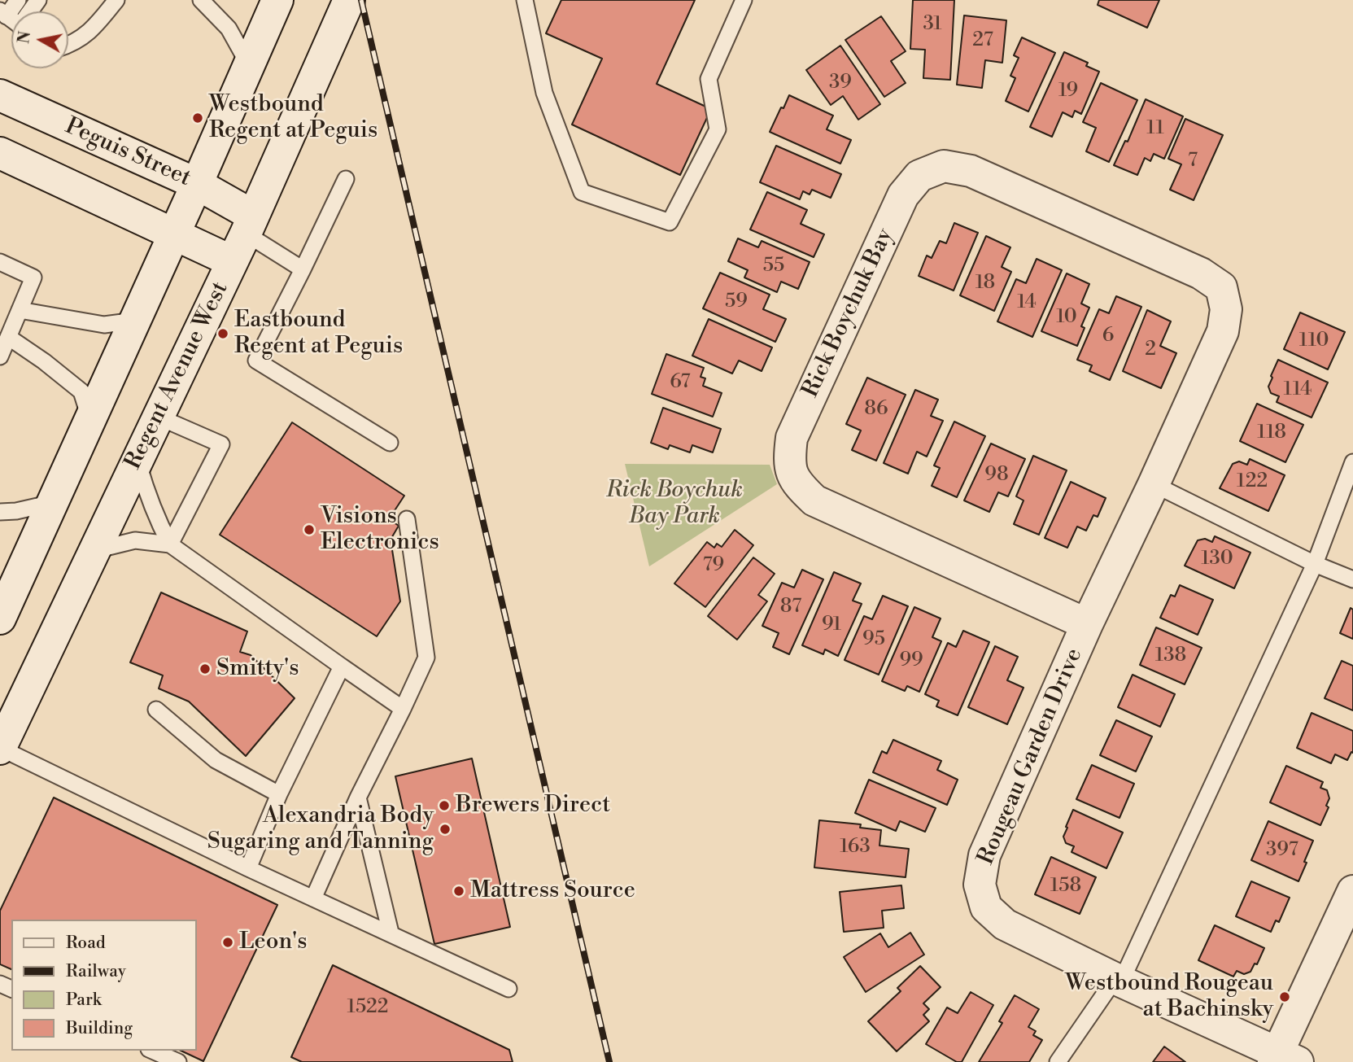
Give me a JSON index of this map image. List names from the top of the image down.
{
  "streets": {
    "street": [
      "Peguis Street",
      "Rick Boychuk Bay",
      "Regent Avenue West",
      "Rougeau Garden Drive"
    ]
  },
  "crossings": [
    ["Peguis Street", "Regent Avenue West"],
    ["Rick Boychuk Bay", "Rougeau Garden Drive"]
  ],
  "parks": ["Rick Boychuk Bay Park"],
  "places": [
    "Westbound Regent at Peguis",
    "Eastbound Regent at Peguis",
    "Visions Electronics",
    "Smitty's",
    "Brewers Direct",
    "Alexandria Body Sugaring and Tanning",
    "Mattress Source",
    "Leon's",
    "Westbound Rougeau at Bachinsky"
  ],
  "house_numbers": [
    "31",
    "27",
    "39",
    "19",
    "11",
    "7",
    "55",
    "18",
    "59",
    "14",
    "10",
    "6",
    "110",
    "2",
    "67",
    "114",
    "86",
    "118",
    "98",
    "122",
    "130",
    "79",
    "87",
    "91",
    "95",
    "138",
    "99",
    "163",
    "397",
    "158",
    "1522"
  ],
  "legend": [
    "Road",
    "Railway",
    "Park",
    "Building"
  ],
  "north": "left"
}
